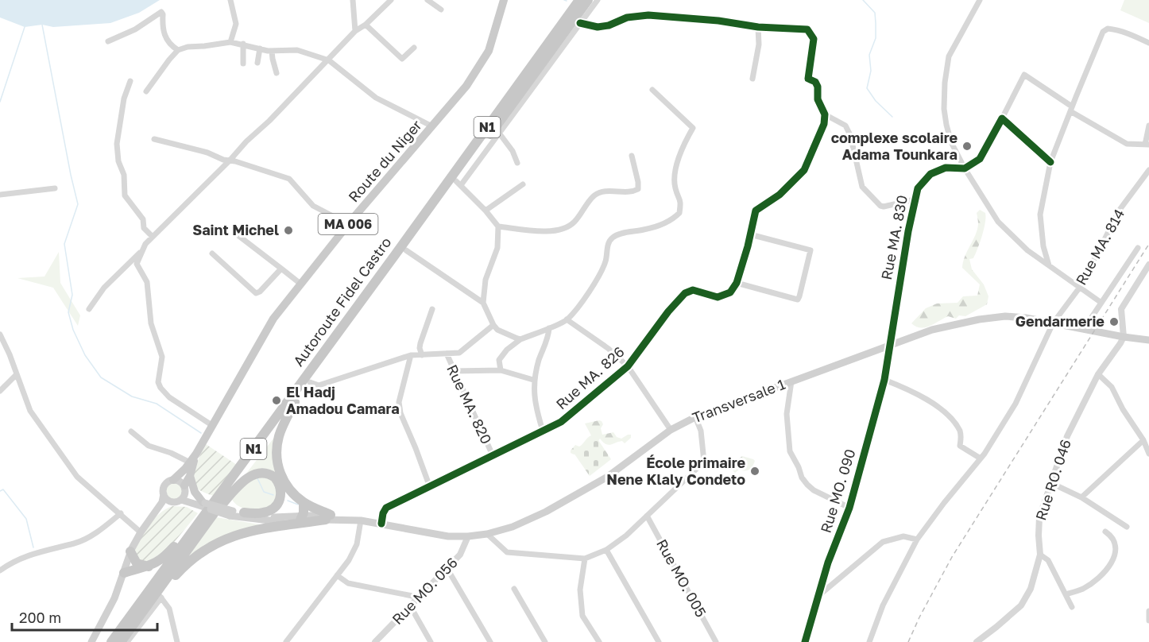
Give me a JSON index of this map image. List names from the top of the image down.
{
  "streets": {
    "highway": ["N1", "Autoroute Fidel Castro"],
    "main road": ["Route du Niger", "MA 006", "Transversale 1"],
    "street": [
      "Rue MA. 830",
      "Rue MA. 814",
      "Rue MA. 826",
      "Rue MA. 820",
      "Rue RO. 046",
      "Rue MO. 090",
      "Rue MO. 005",
      "Rue MO. 056"
    ]
  },
  "crossings": [
    ["Route du Niger", "Transversale 1"],
    ["Rue MA. 830", "Transversale 1"],
    ["Rue MA. 830", "Rue MO. 090"],
    ["Rue MA. 814", "Transversale 1"],
    ["Rue MA. 826", "Transversale 1"],
    ["Rue MA. 826", "Rue MA. 820"],
    ["Transversale 1", "Rue RO. 046"],
    ["Transversale 1", "Rue MO. 090"],
    ["Transversale 1", "Rue MO. 056"]
  ],
  "places": [
    "complexe scolaire Adama Tounkara",
    "Saint Michel",
    "Gendarmerie",
    "El Hadj Amadou Camara",
    "École primaire Nene Klaly Condeto"
  ],
  "scale_bar": "200 m"
}
